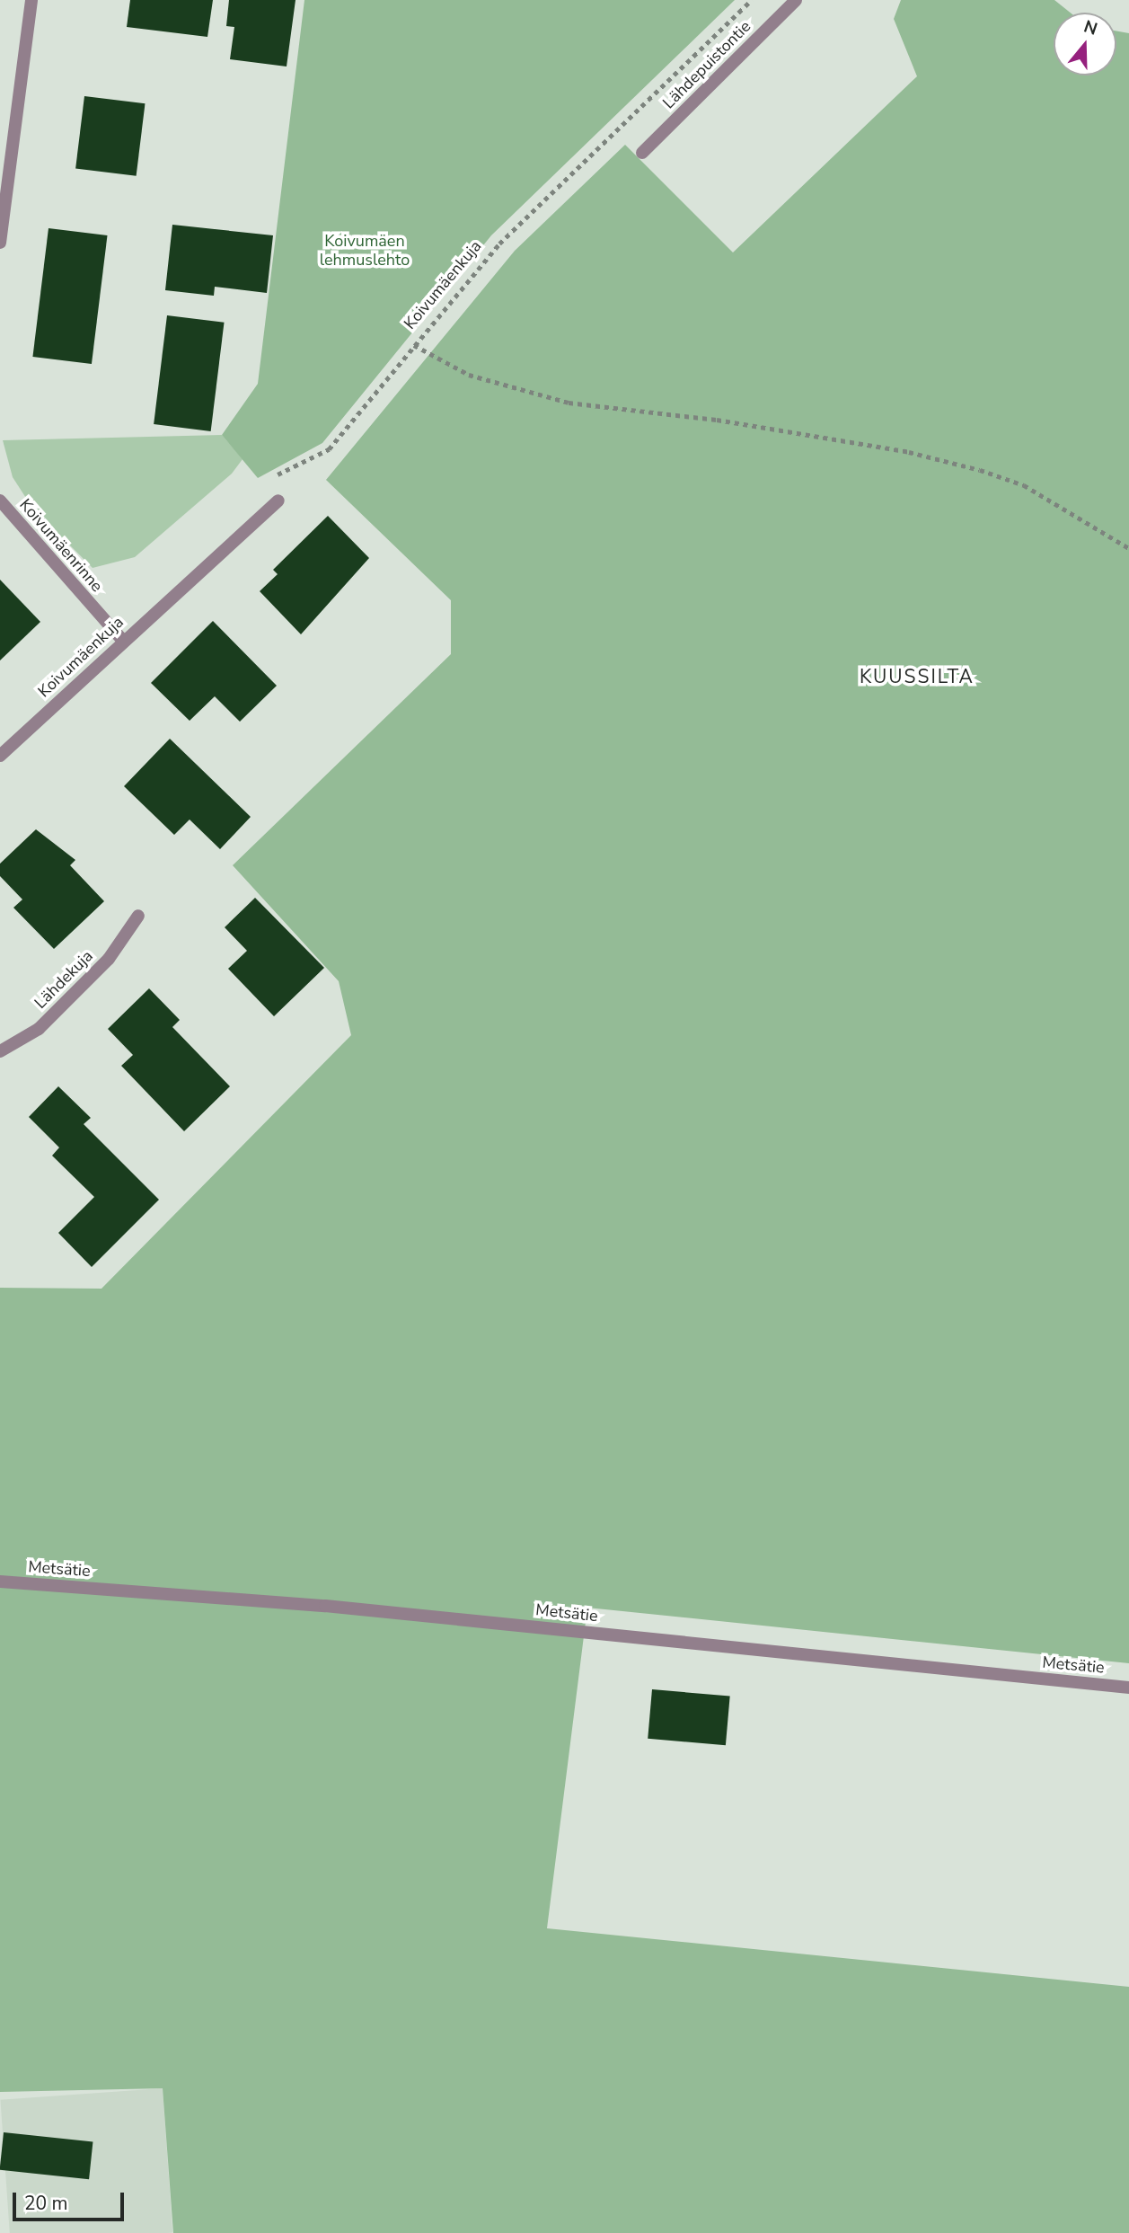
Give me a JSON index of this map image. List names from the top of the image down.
{
  "streets": {
    "street": [
      "Lähdepuistontie",
      "Koivumäenkuja",
      "Koivumäenrinne",
      "Lähdekuja",
      "Metsätie"
    ]
  },
  "crossings": [
    ["Koivumäenkuja", "Koivumäenrinne"]
  ],
  "districts": ["KUUSSILTA"],
  "parks": ["Koivumäen lehmuslehto"],
  "scale_bar": "20 m",
  "north": "top"
}
